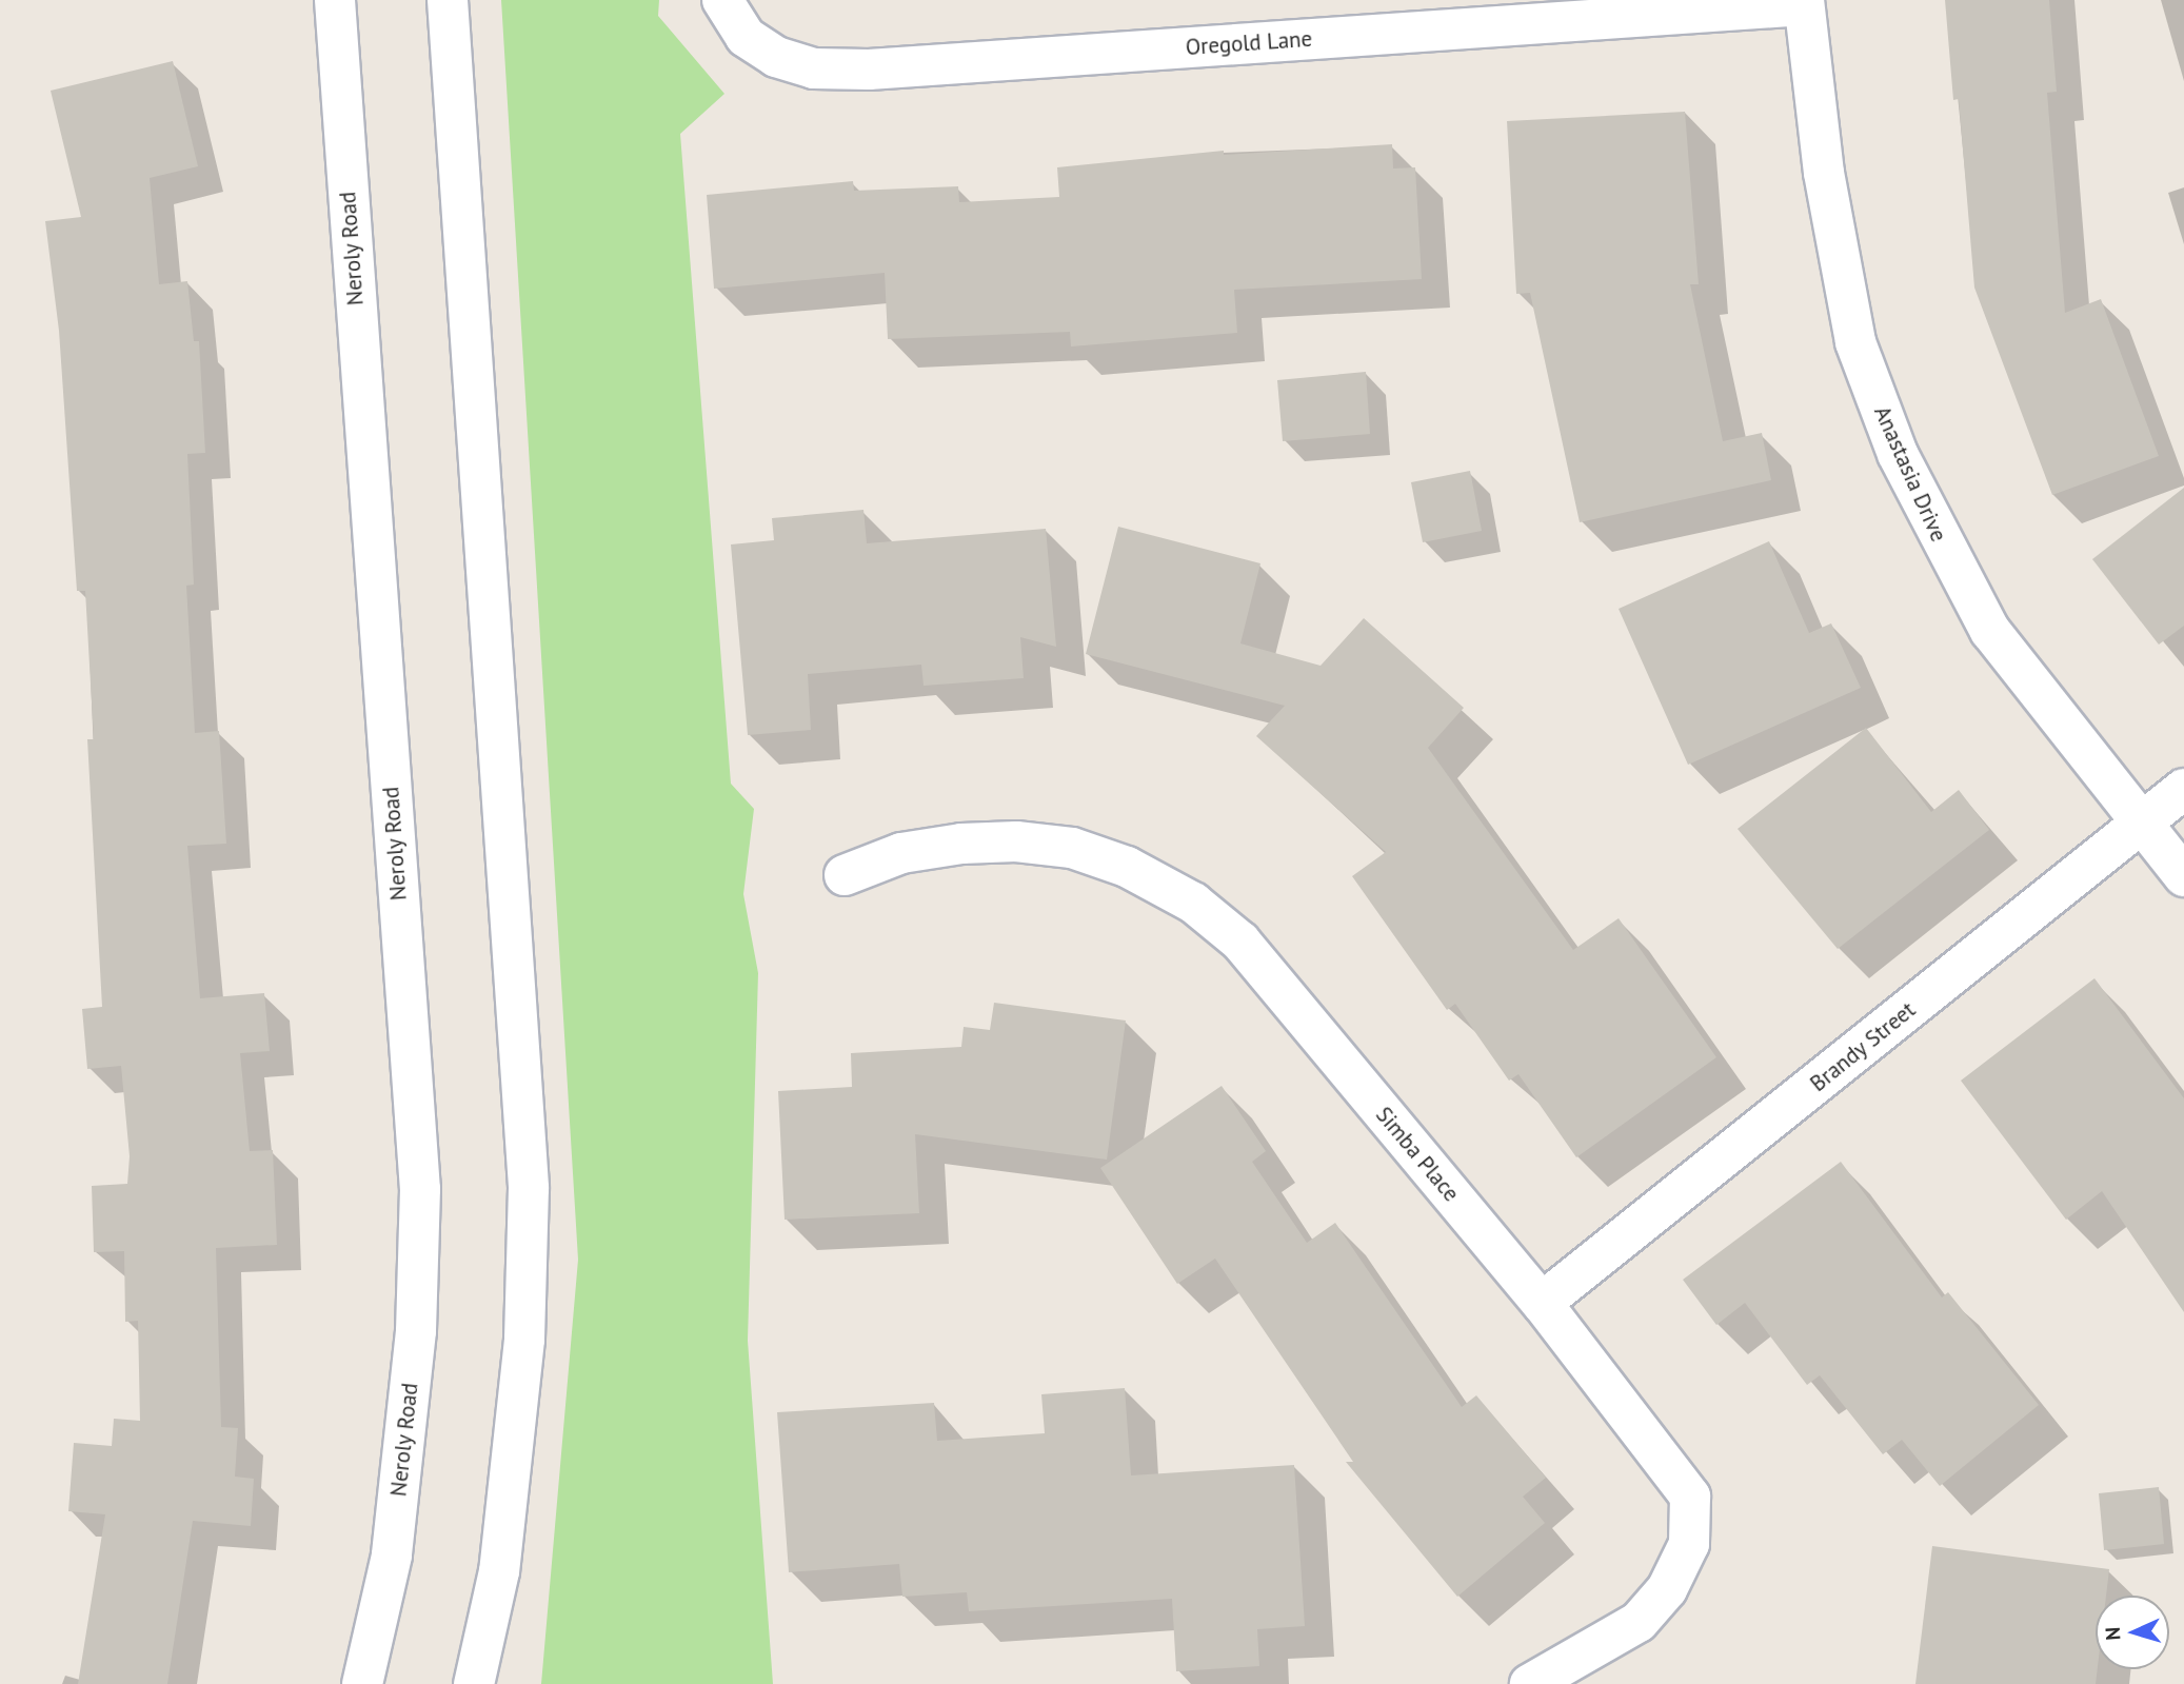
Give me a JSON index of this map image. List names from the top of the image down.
{
  "streets": {
    "street": [
      "Oregold Lane",
      "Neroly Road",
      "Anastasia Drive",
      "Brandy Street",
      "Simba Place"
    ]
  },
  "crossings": [
    ["Oregold Lane", "Anastasia Drive"],
    ["Anastasia Drive", "Brandy Street"],
    ["Brandy Street", "Simba Place"]
  ],
  "north": "left"
}
